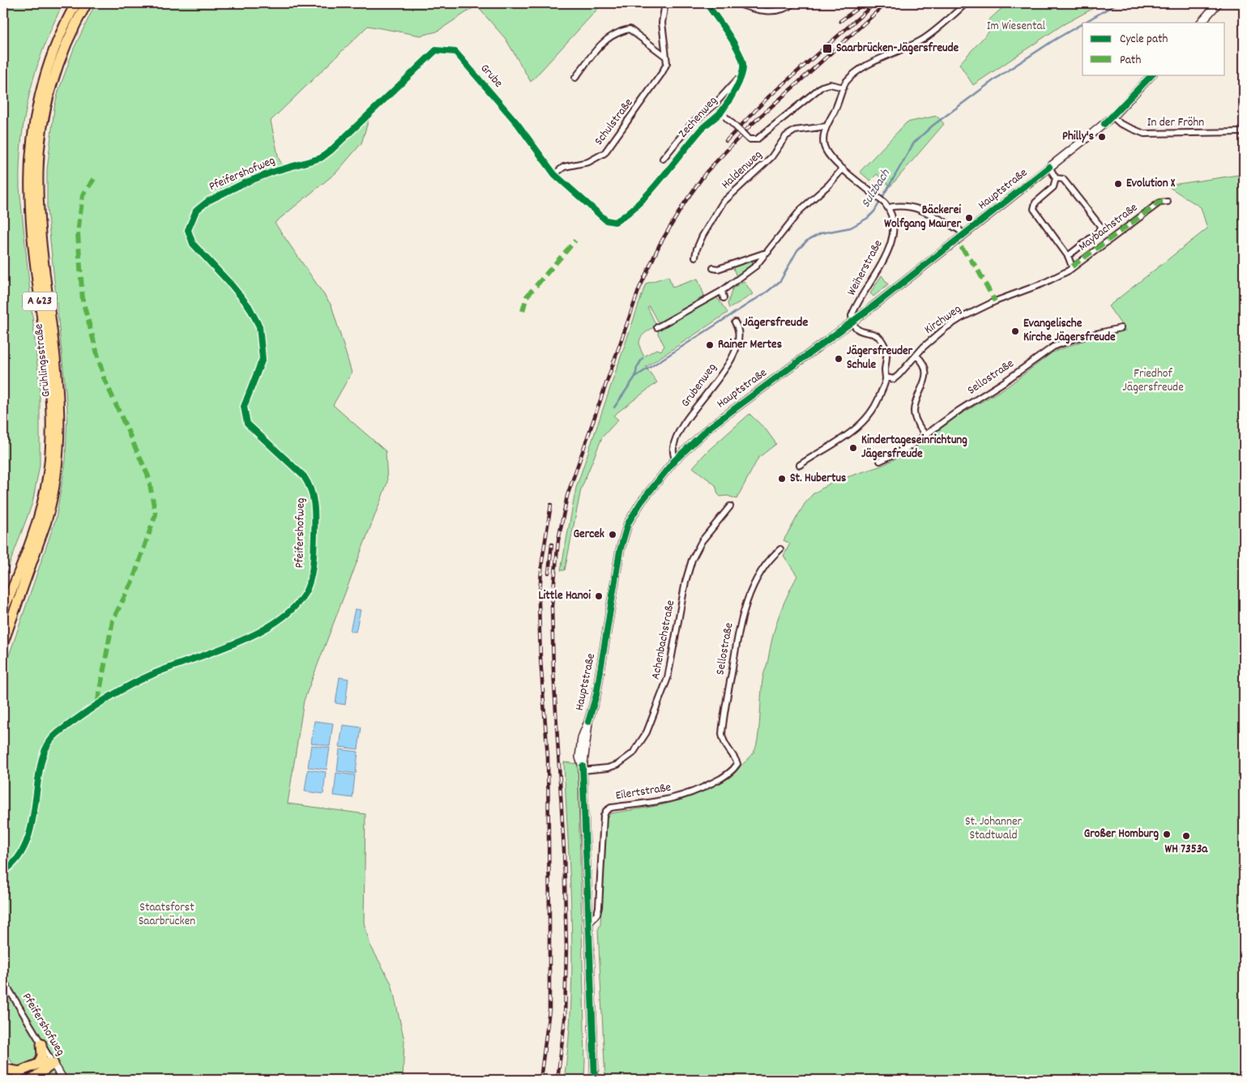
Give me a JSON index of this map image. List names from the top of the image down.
{
  "streets": {
    "highway": ["A 623", "Grühlingsstraße"],
    "main road": ["Pfeifershofweg", "Hauptstraße"],
    "street": [
      "Grube",
      "Zechenweg",
      "Schulstraße",
      "In der Fröhn",
      "Haldenweg",
      "Maybachstraße",
      "Weiherstraße",
      "Kirchweg",
      "Sellostraße",
      "Grubenweg",
      "Achenbachstraße",
      "Eilertstraße"
    ]
  },
  "crossings": [
    ["Grube", "Zechenweg"],
    ["Grube", "Schulstraße"],
    ["Grube", "Pfeifershofweg"],
    ["In der Fröhn", "Hauptstraße"],
    ["Hauptstraße", "Maybachstraße"],
    ["Hauptstraße", "Weiherstraße"],
    ["Hauptstraße", "Grubenweg"],
    ["Hauptstraße", "Achenbachstraße"],
    ["Hauptstraße", "Eilertstraße"],
    ["Maybachstraße", "Kirchweg"],
    ["Sellostraße", "Eilertstraße"]
  ],
  "districts": ["Jägersfreude"],
  "water": ["Sulzbach"],
  "parks": [
    "Im Wiesental",
    "Friedhof Jägersfreude",
    "St. Johanner Stadtwald",
    "Staatsforst Saarbrücken"
  ],
  "places": {
    "transit": ["Saarbrücken-Jägersfreude"],
    "other": [
      "Philly's",
      "Evolution X",
      "Bäckerei Wolfgang Maurer",
      "Evangelische Kirche Jägersfreude",
      "Rainer Mertes",
      "Jägersfreuder Schule",
      "Kindertageseinrichtung Jägersfreude",
      "St. Hubertus",
      "Gercek",
      "Little Hanoi",
      "Großer Homburg",
      "WH 7353a"
    ]
  },
  "legend": ["Cycle path", "Path"]
}
